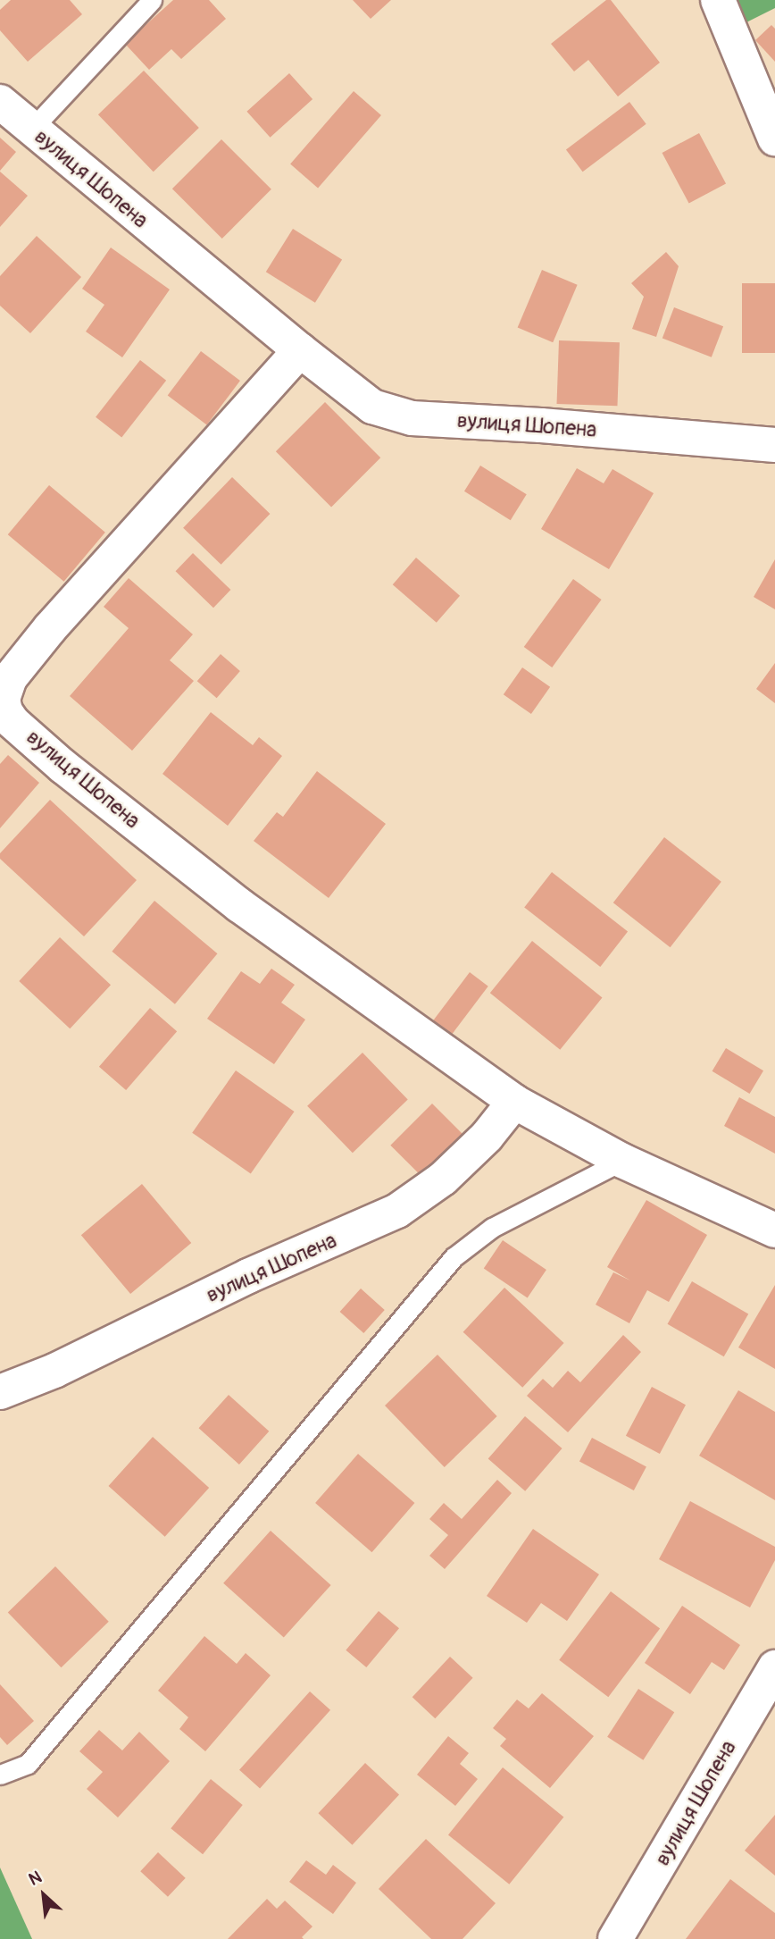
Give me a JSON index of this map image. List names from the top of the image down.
{
  "streets": {
    "street": ["вулиця Шопена"]
  },
  "north": "top left"
}
